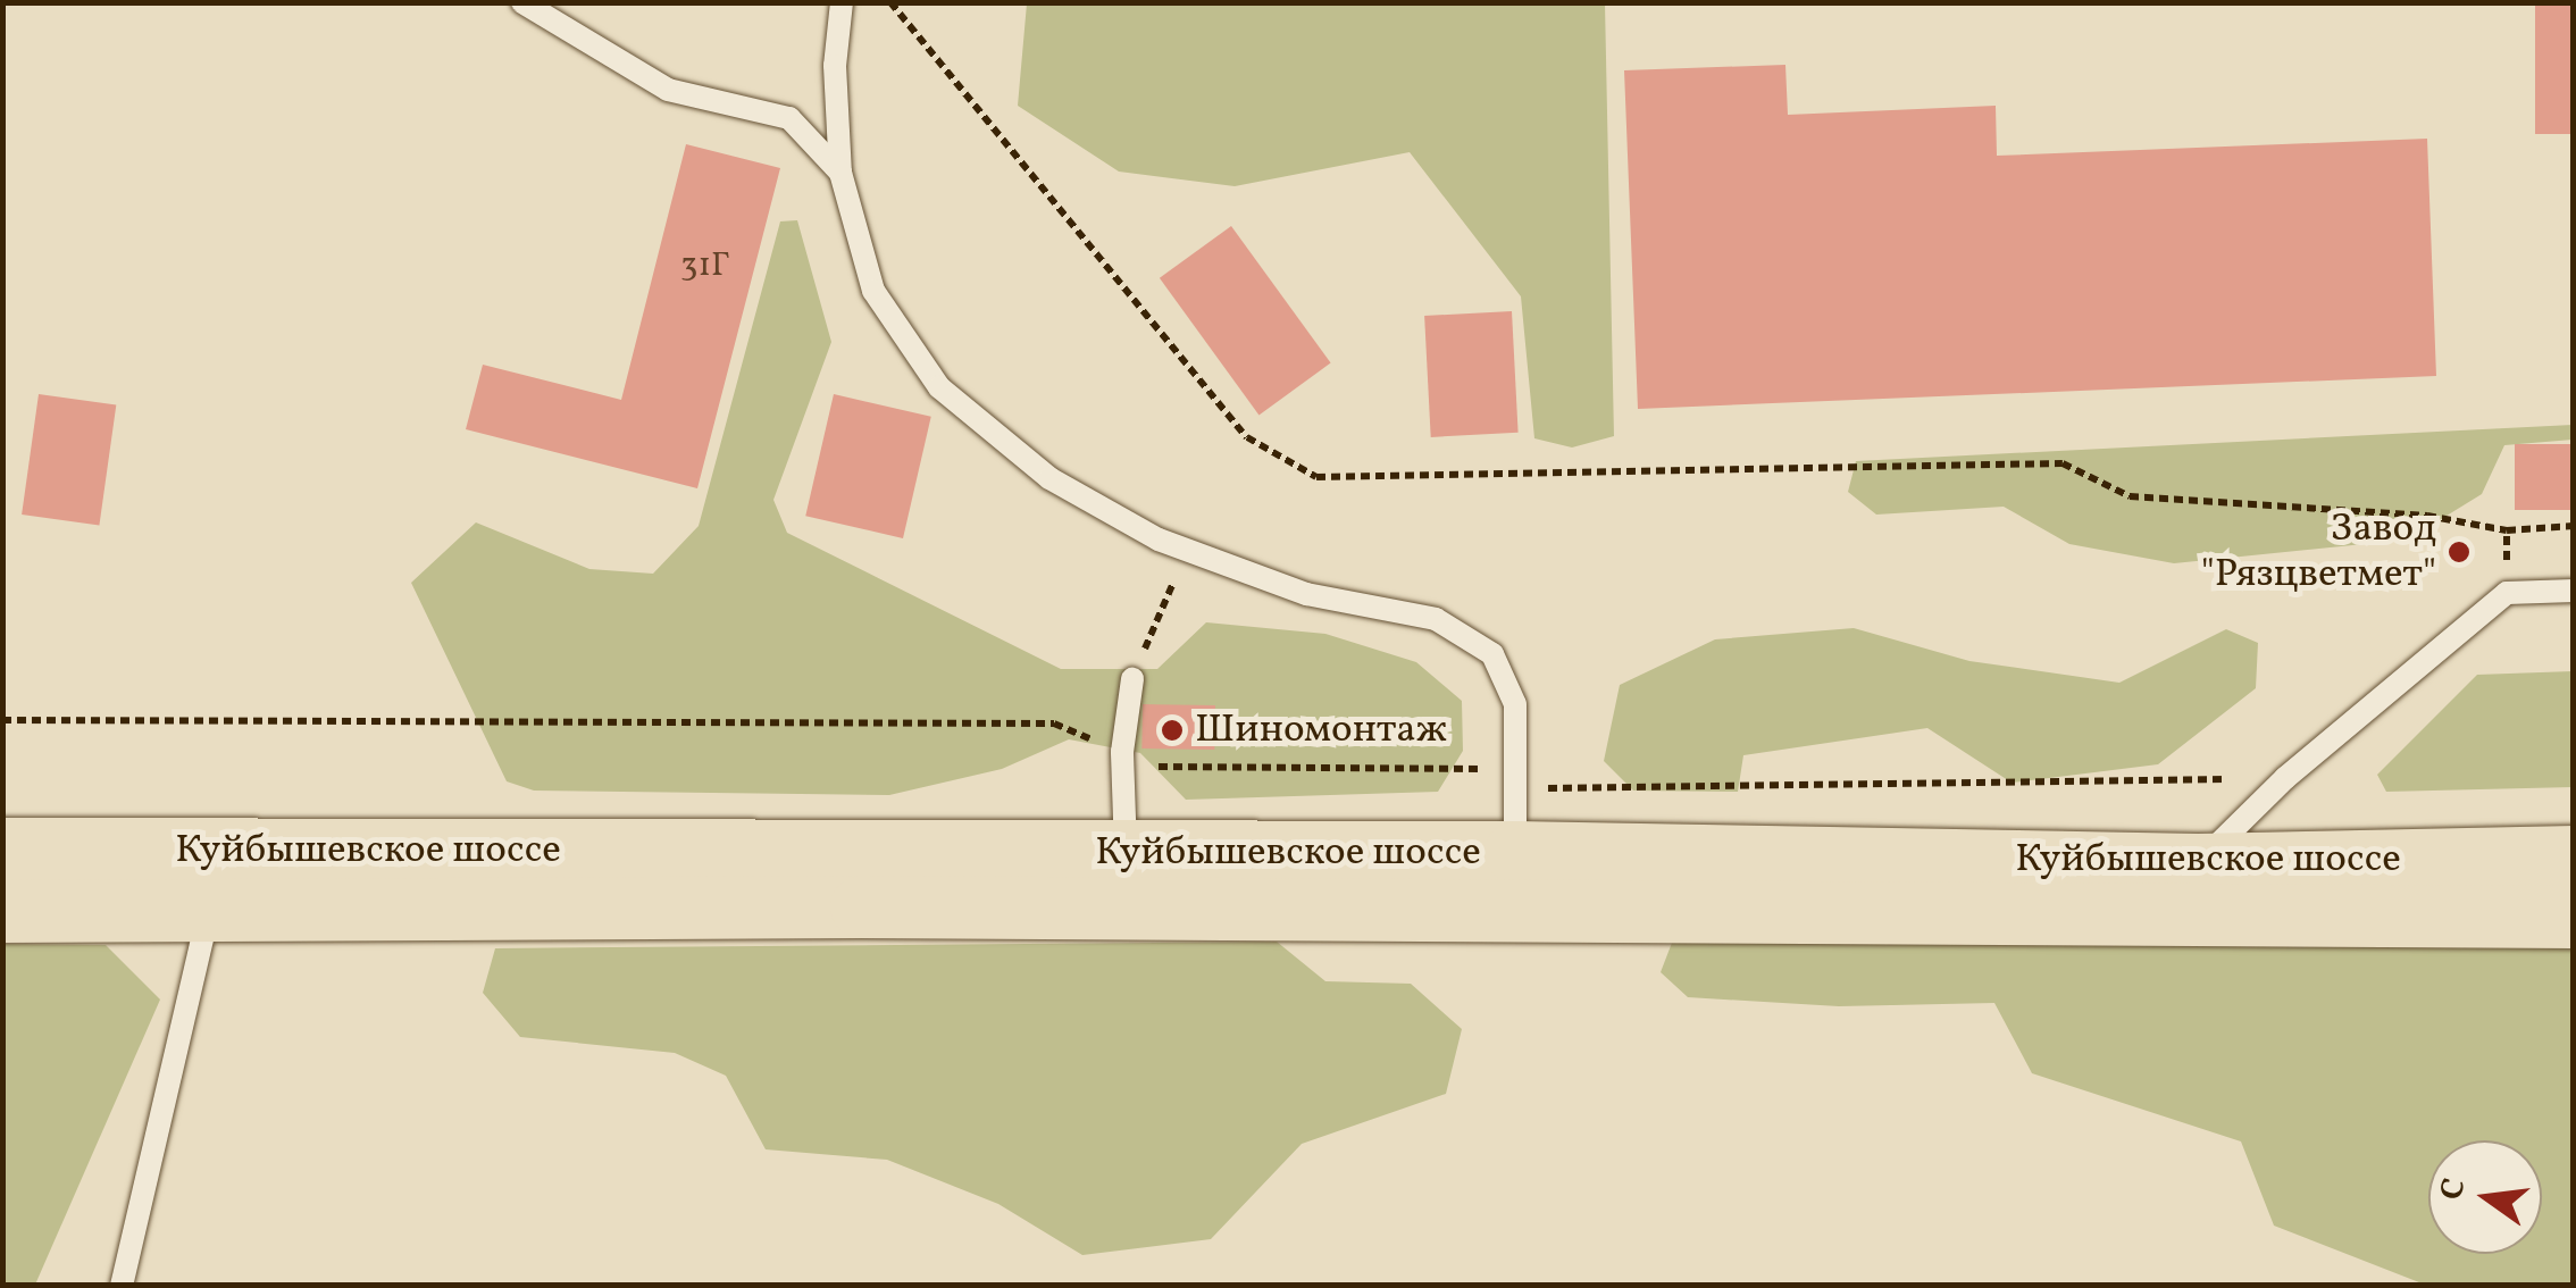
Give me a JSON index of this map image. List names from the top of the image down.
{
  "streets": {
    "main road": ["Куйбышевское шоссе"]
  },
  "places": ["Завод \"Рязцветмет\"", "Шиномонтаж"],
  "house_numbers": ["31Г"],
  "north": "left"
}
